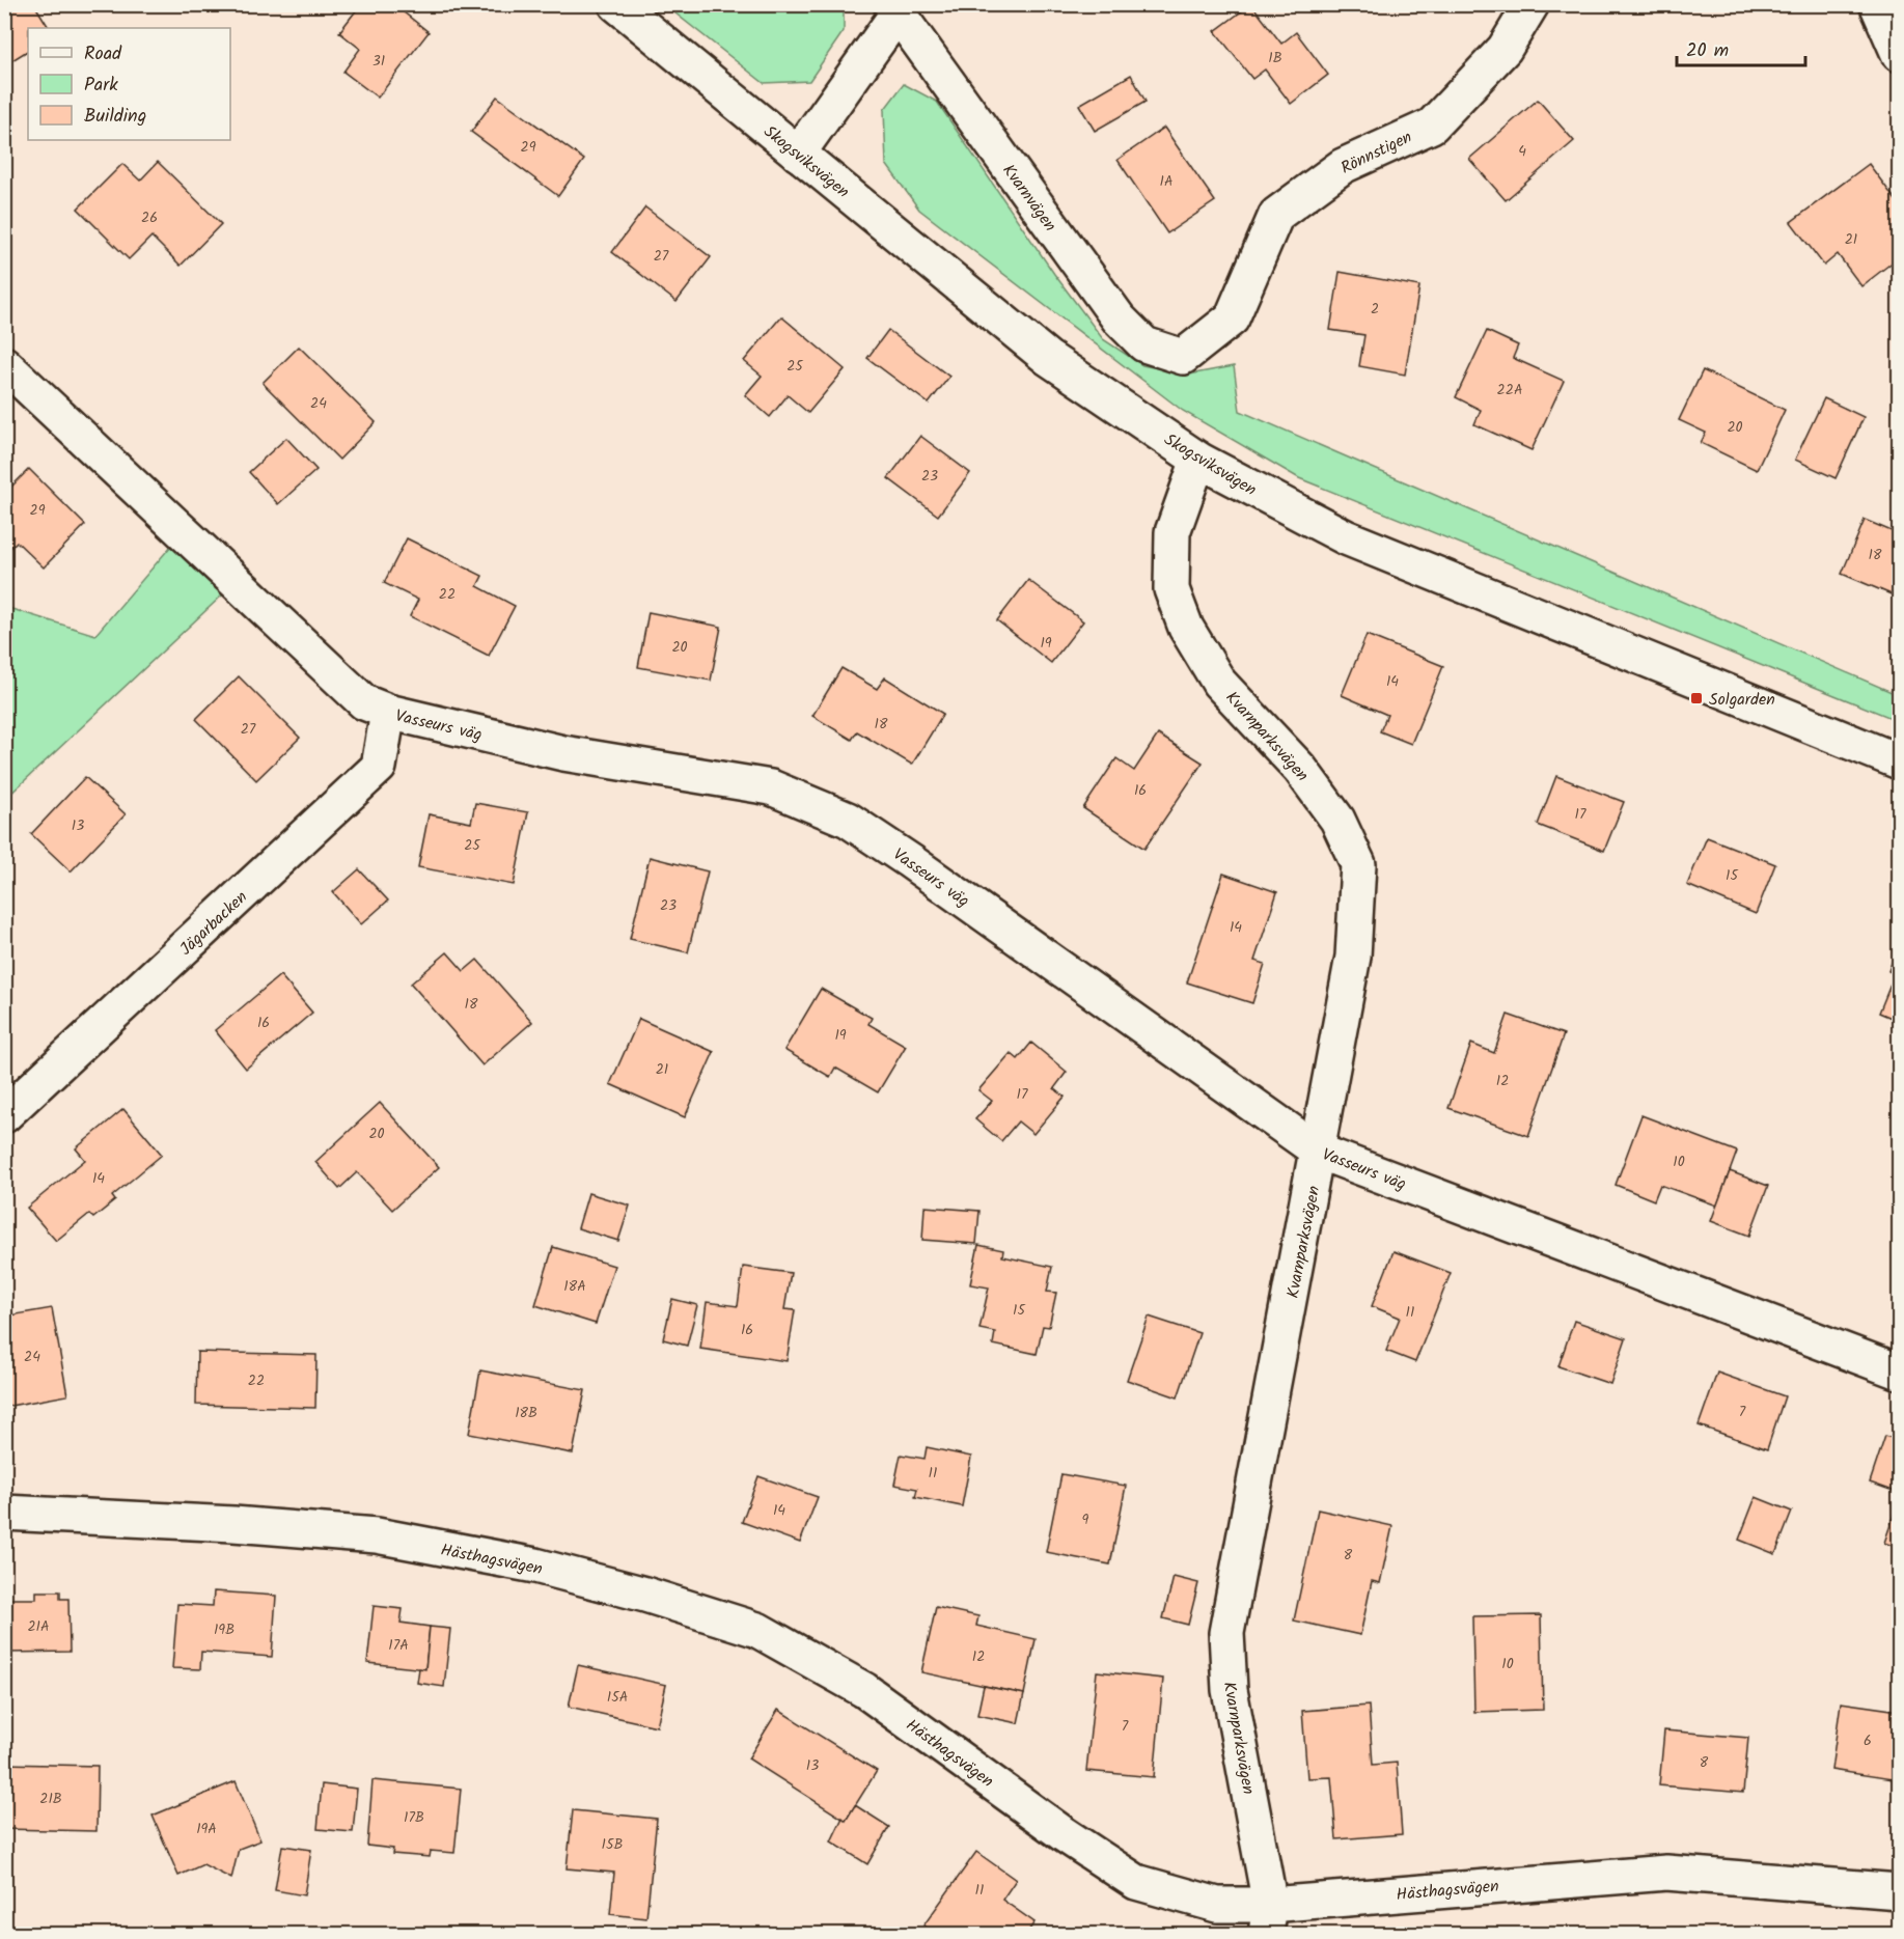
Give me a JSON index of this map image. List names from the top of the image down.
{
  "streets": {
    "street": [
      "Rönnstigen",
      "Skogsviksvägen",
      "Kvarnvägen",
      "Vasseurs väg",
      "Kvarnparksvägen",
      "Jägarbacken",
      "Hästhagsvägen"
    ]
  },
  "crossings": [
    ["Rönnstigen", "Kvarnvägen"],
    ["Skogsviksvägen", "Kvarnvägen"],
    ["Skogsviksvägen", "Kvarnparksvägen"],
    ["Vasseurs väg", "Kvarnparksvägen"],
    ["Vasseurs väg", "Jägarbacken"],
    ["Kvarnparksvägen", "Hästhagsvägen"]
  ],
  "places": {
    "transit": ["Solgarden"]
  },
  "house_numbers": [
    "1B",
    "31",
    "29",
    "4",
    "1A",
    "26",
    "21",
    "27",
    "2",
    "25",
    "22A",
    "24",
    "20",
    "23",
    "29",
    "18",
    "22",
    "19",
    "20",
    "14",
    "18",
    "27",
    "16",
    "17",
    "13",
    "25",
    "15",
    "23",
    "14",
    "18",
    "16",
    "19",
    "21",
    "12",
    "17",
    "20",
    "10",
    "14",
    "18A",
    "15",
    "11",
    "16",
    "24",
    "22",
    "7",
    "18B",
    "11",
    "14",
    "9",
    "8",
    "21A",
    "19B",
    "17A",
    "12",
    "10",
    "15A",
    "7",
    "6",
    "8",
    "13",
    "21B",
    "17B",
    "19A",
    "15B",
    "11"
  ],
  "legend": ["Road", "Park", "Building"],
  "scale_bar": "20 m"
}
